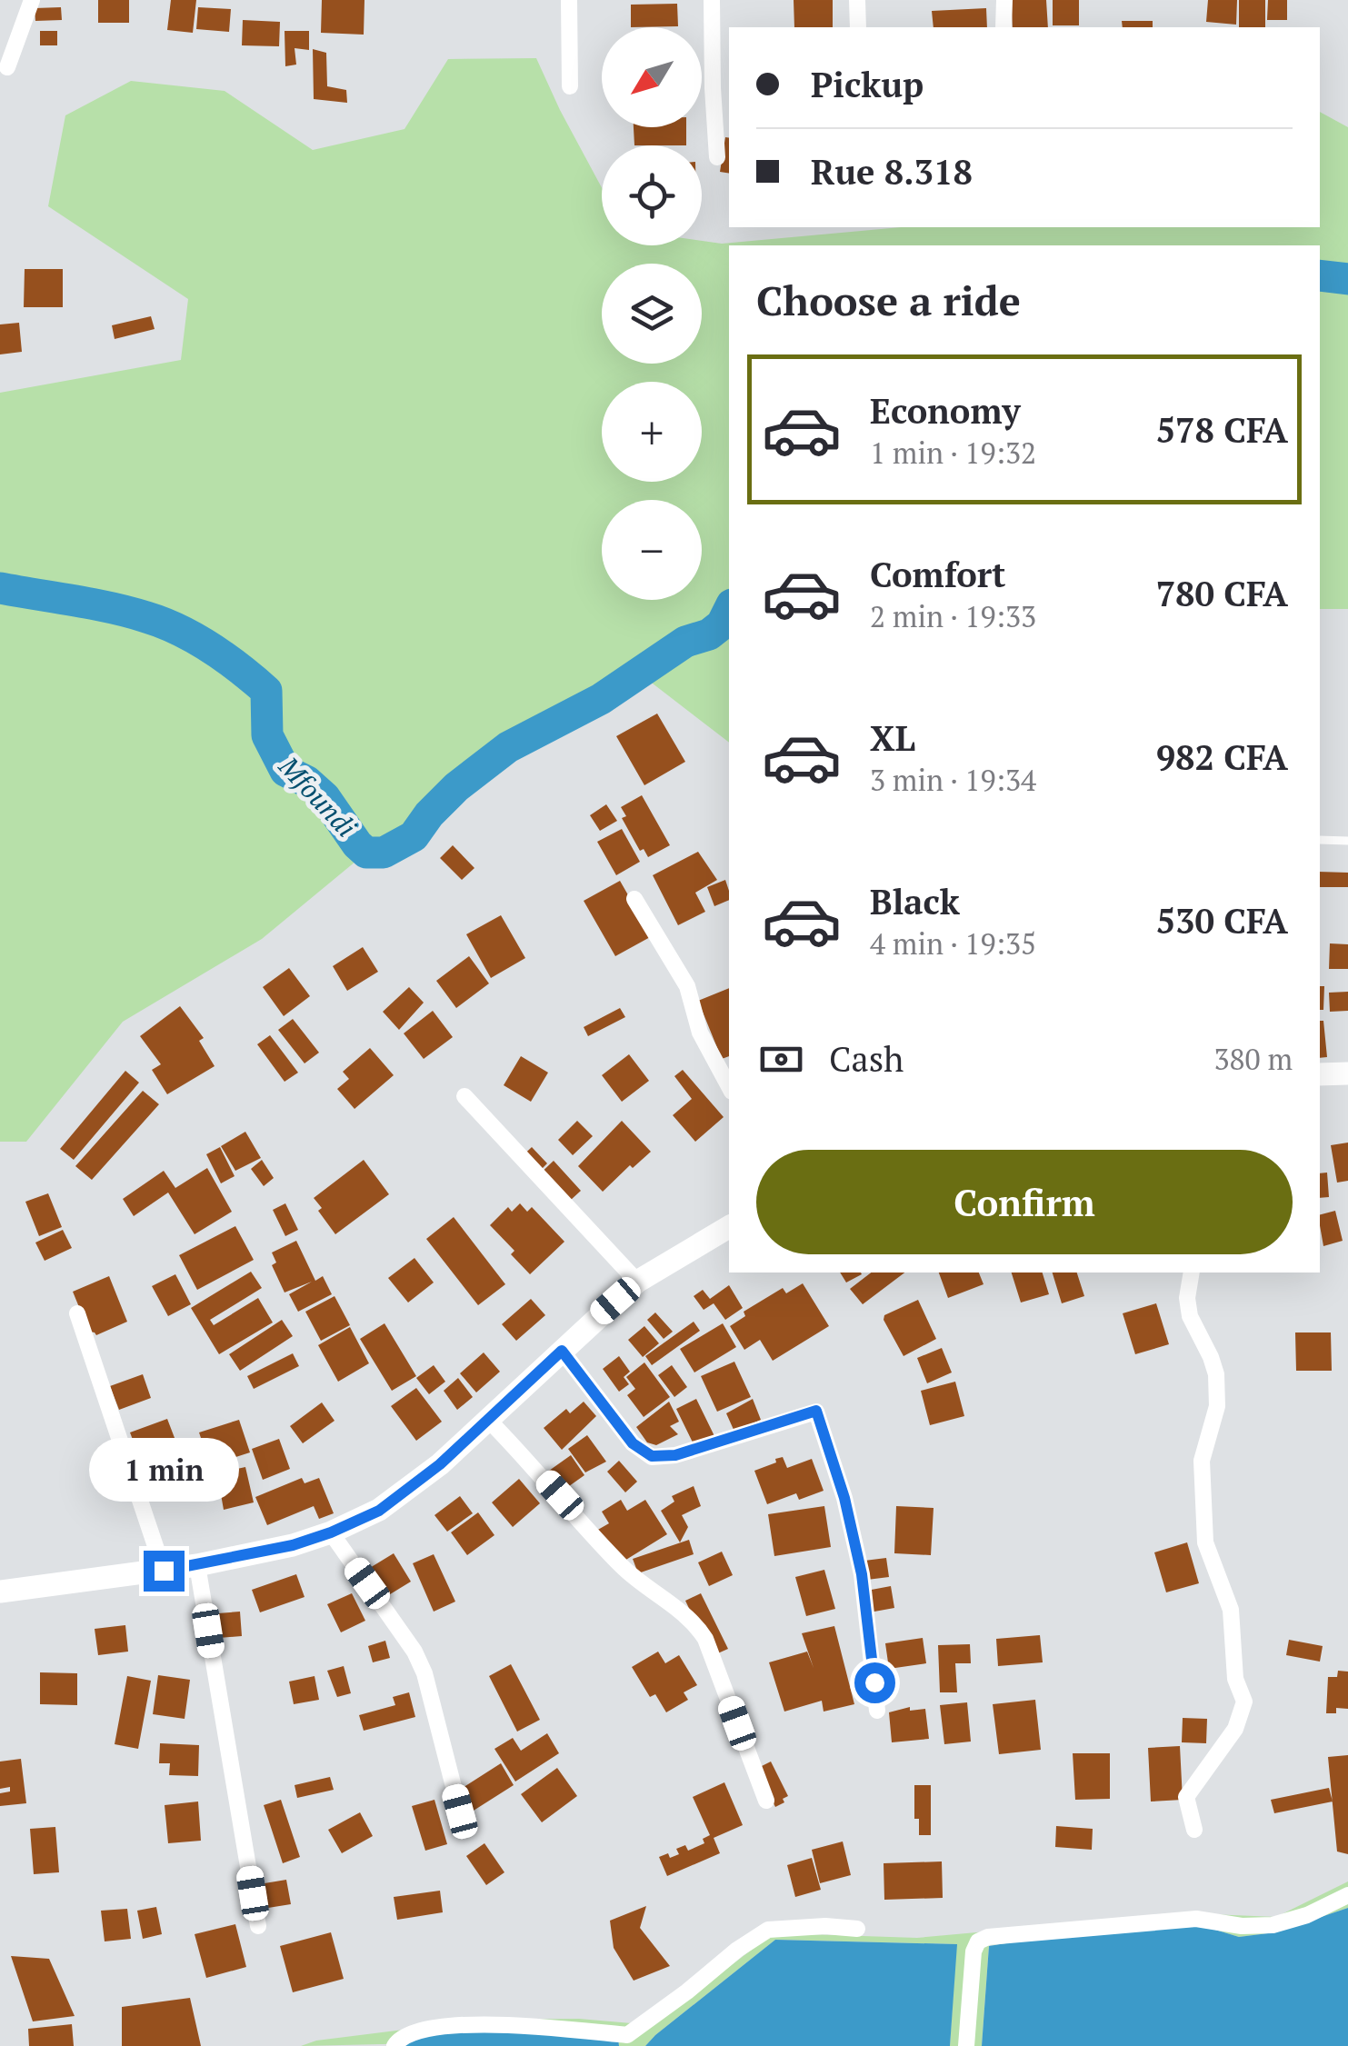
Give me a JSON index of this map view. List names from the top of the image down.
{
  "water": ["Mfoundi"],
  "north": "bottom left",
  "page": {
    "map_buttons": ["+", "−"],
    "banner": ["Pickup", "Rue 8.318"],
    "heading": "Choose a ride",
    "list": [
      {
        "name": "Economy",
        "note": "1 min · 19:32",
        "value": "578 CFA"
      },
      {
        "name": "Comfort",
        "note": "2 min · 19:33",
        "value": "780 CFA"
      },
      {
        "name": "XL",
        "note": "3 min · 19:34",
        "value": "982 CFA"
      },
      {
        "name": "Black",
        "note": "4 min · 19:35",
        "value": "530 CFA"
      }
    ],
    "pay": ["Cash", "380 m"],
    "buttons": "Confirm",
    "bubble": "1 min"
  }
}
